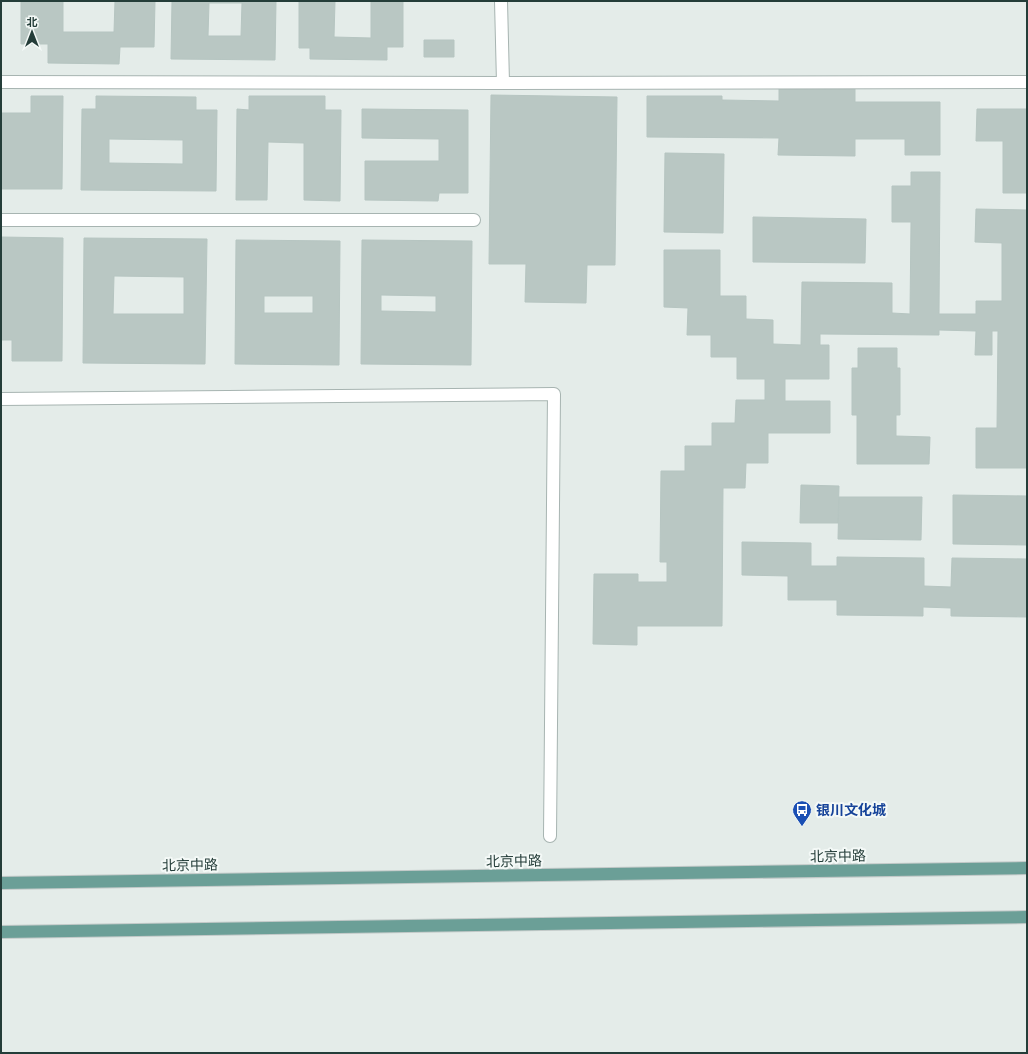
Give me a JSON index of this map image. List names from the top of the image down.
{
  "streets": {
    "main road": ["北京中路"]
  },
  "places": {
    "bus stop": ["银川文化城"]
  },
  "north": "top"
}
